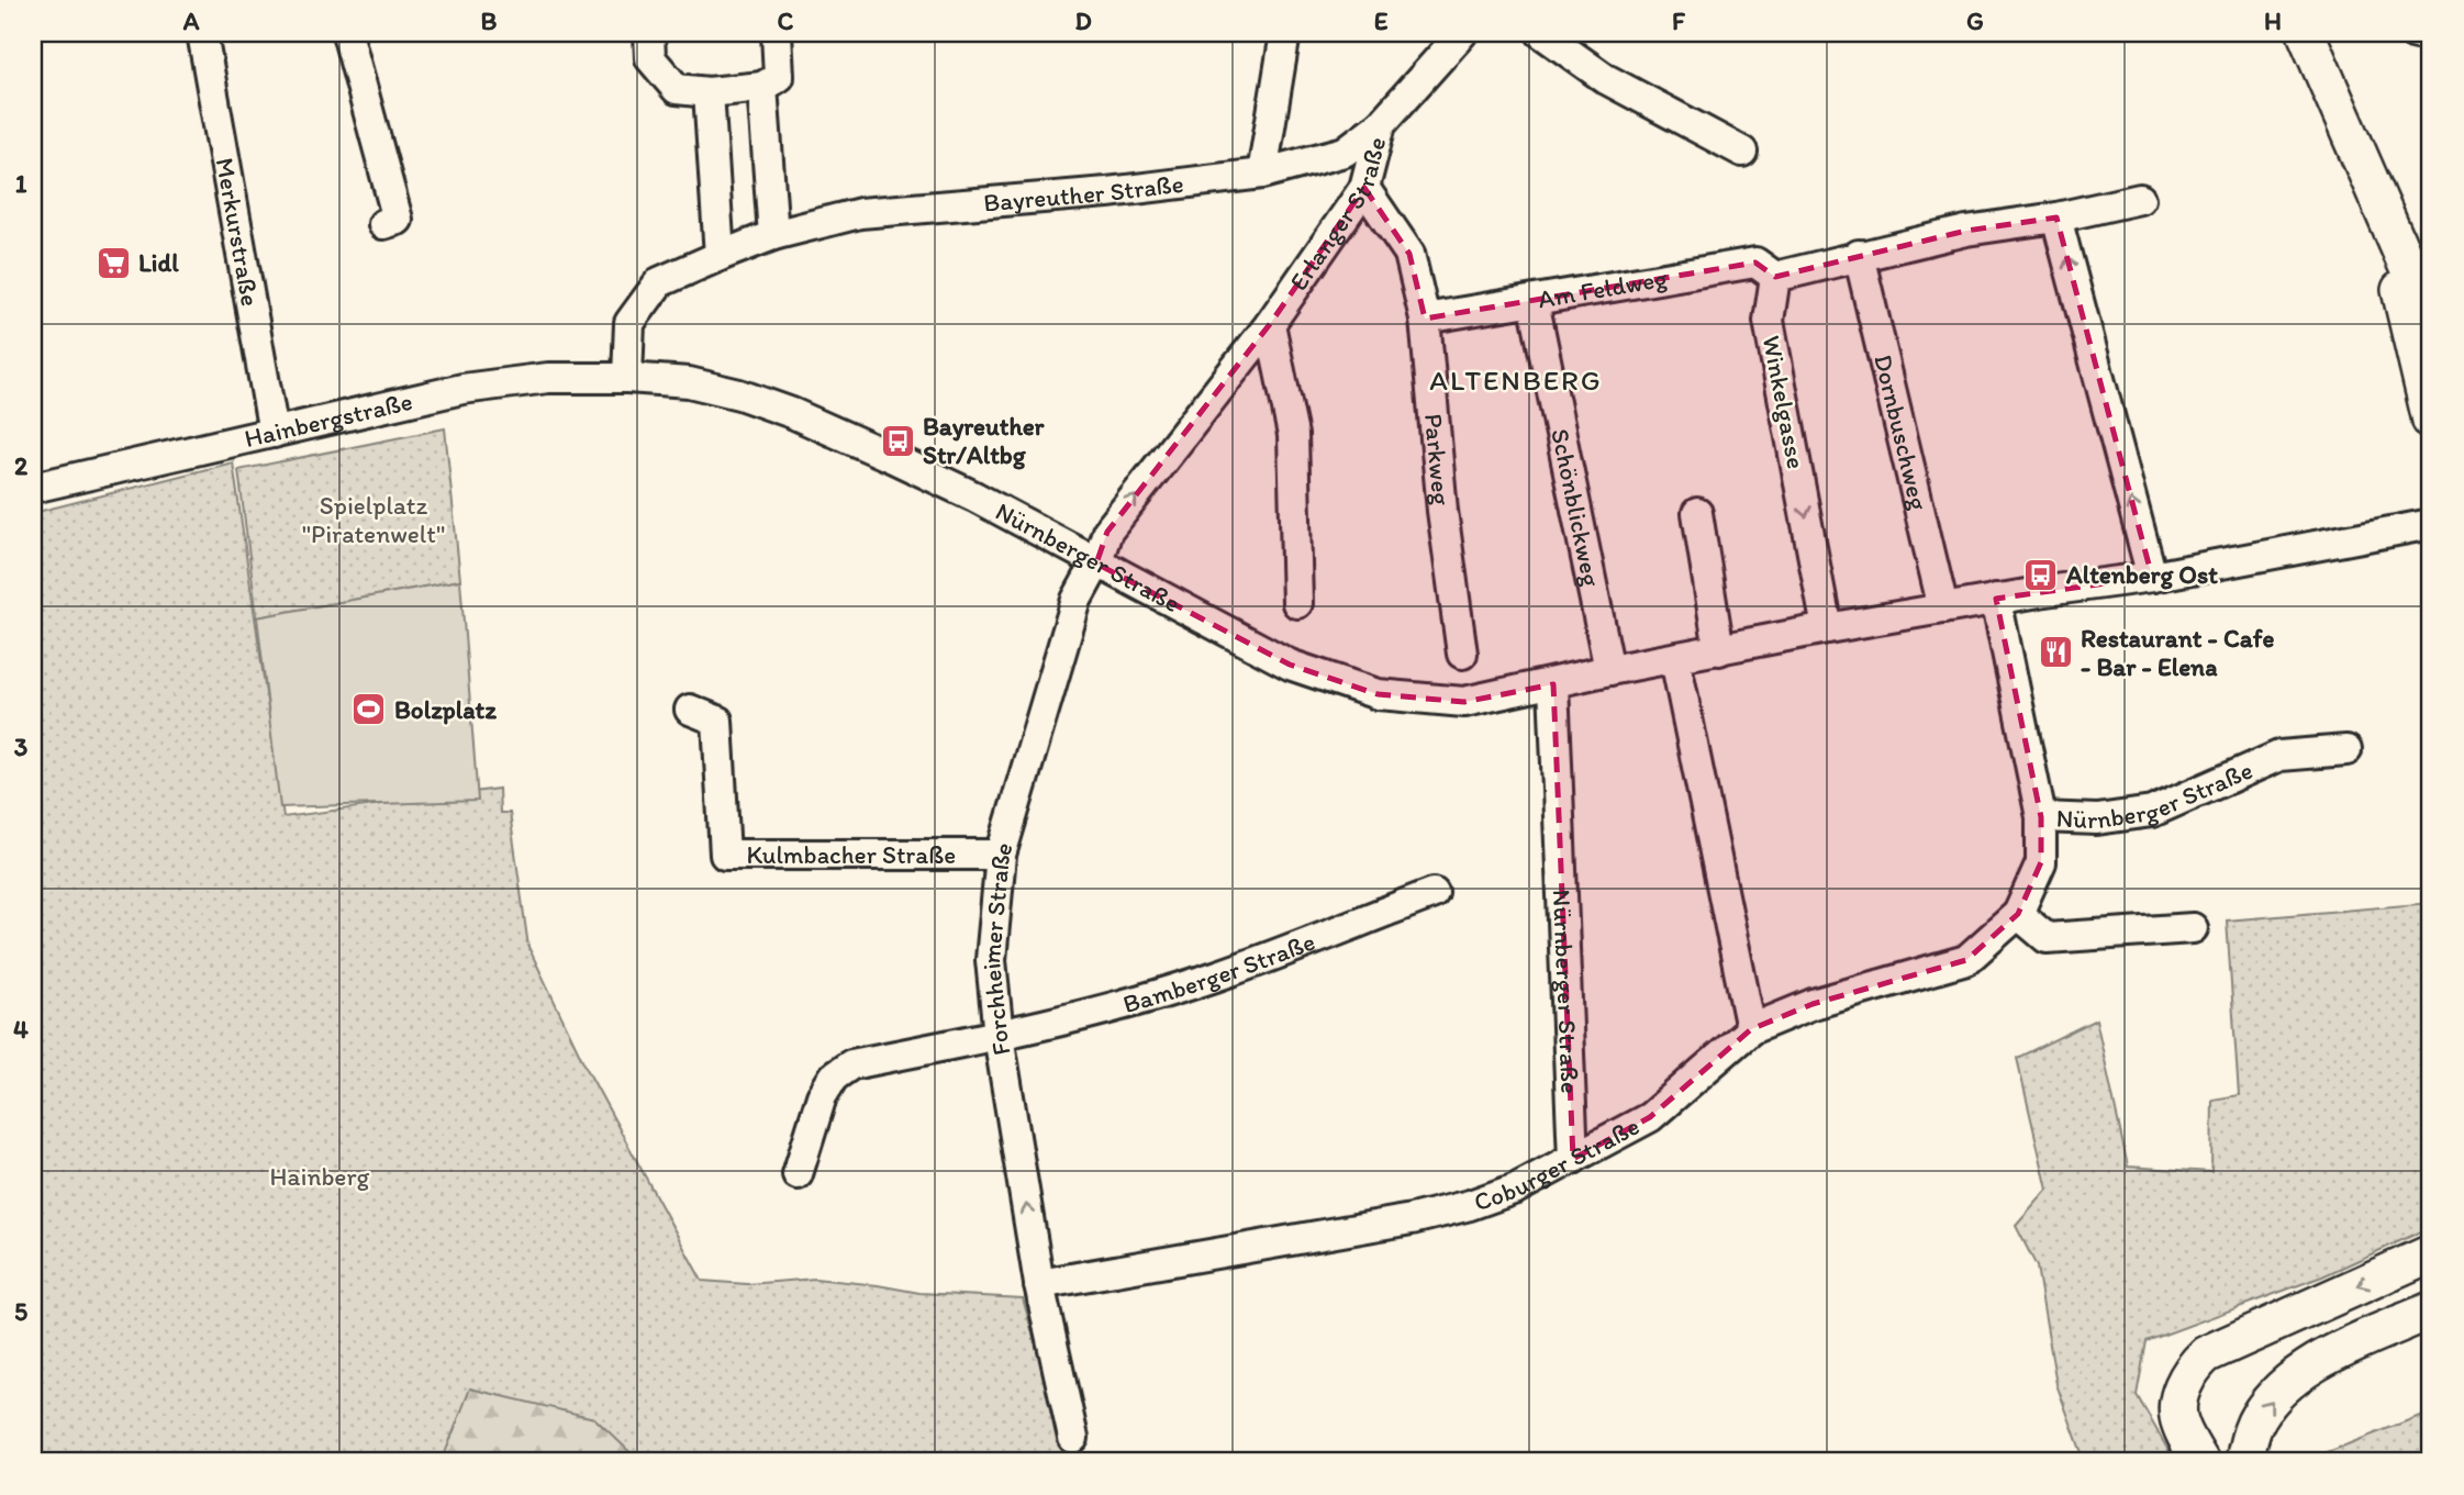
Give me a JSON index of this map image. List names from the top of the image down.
{
  "streets": {
    "street": [
      "Bayreuther Straße",
      "Erlanger Straße",
      "Merkurstraße",
      "Am Feldweg",
      "Winkelgasse",
      "Hainbergstraße",
      "Dornbuschweg",
      "Parkweg",
      "Schönblickweg",
      "Nürnberger Straße",
      "Kulmbacher Straße",
      "Forchheimer Straße",
      "Bamberger Straße",
      "Coburger Straße"
    ]
  },
  "crossings": [
    ["Bayreuther Straße", "Erlanger Straße"],
    ["Bayreuther Straße", "Hainbergstraße"],
    ["Bayreuther Straße", "Nürnberger Straße"],
    ["Erlanger Straße", "Parkweg"],
    ["Erlanger Straße", "Nürnberger Straße"],
    ["Erlanger Straße", "Forchheimer Straße"],
    ["Merkurstraße", "Hainbergstraße"],
    ["Am Feldweg", "Winkelgasse"],
    ["Am Feldweg", "Parkweg"],
    ["Am Feldweg", "Schönblickweg"],
    ["Winkelgasse", "Nürnberger Straße"],
    ["Hainbergstraße", "Nürnberger Straße"],
    ["Dornbuschweg", "Nürnberger Straße"],
    ["Schönblickweg", "Nürnberger Straße"],
    ["Nürnberger Straße", "Forchheimer Straße"],
    ["Nürnberger Straße", "Coburger Straße"],
    ["Kulmbacher Straße", "Forchheimer Straße"],
    ["Forchheimer Straße", "Bamberger Straße"],
    ["Forchheimer Straße", "Coburger Straße"]
  ],
  "one_way": ["Erlanger Straße"],
  "districts": ["ALTENBERG"],
  "parks": ["Spielplatz \"Piratenwelt\"", "Hainberg"],
  "places": {
    "supermarket": ["Lidl"],
    "bus stop": ["Bayreuther Str/Altbg", "Altenberg Ost"],
    "restaurant": ["Restaurant - Cafe - Bar - Elena"],
    "sports": ["Bolzplatz"]
  },
  "grid": {
    "columns": [
      "A",
      "B",
      "C",
      "D",
      "E",
      "F",
      "G",
      "H"
    ],
    "rows": [
      "1",
      "2",
      "3",
      "4",
      "5"
    ]
  }
}
